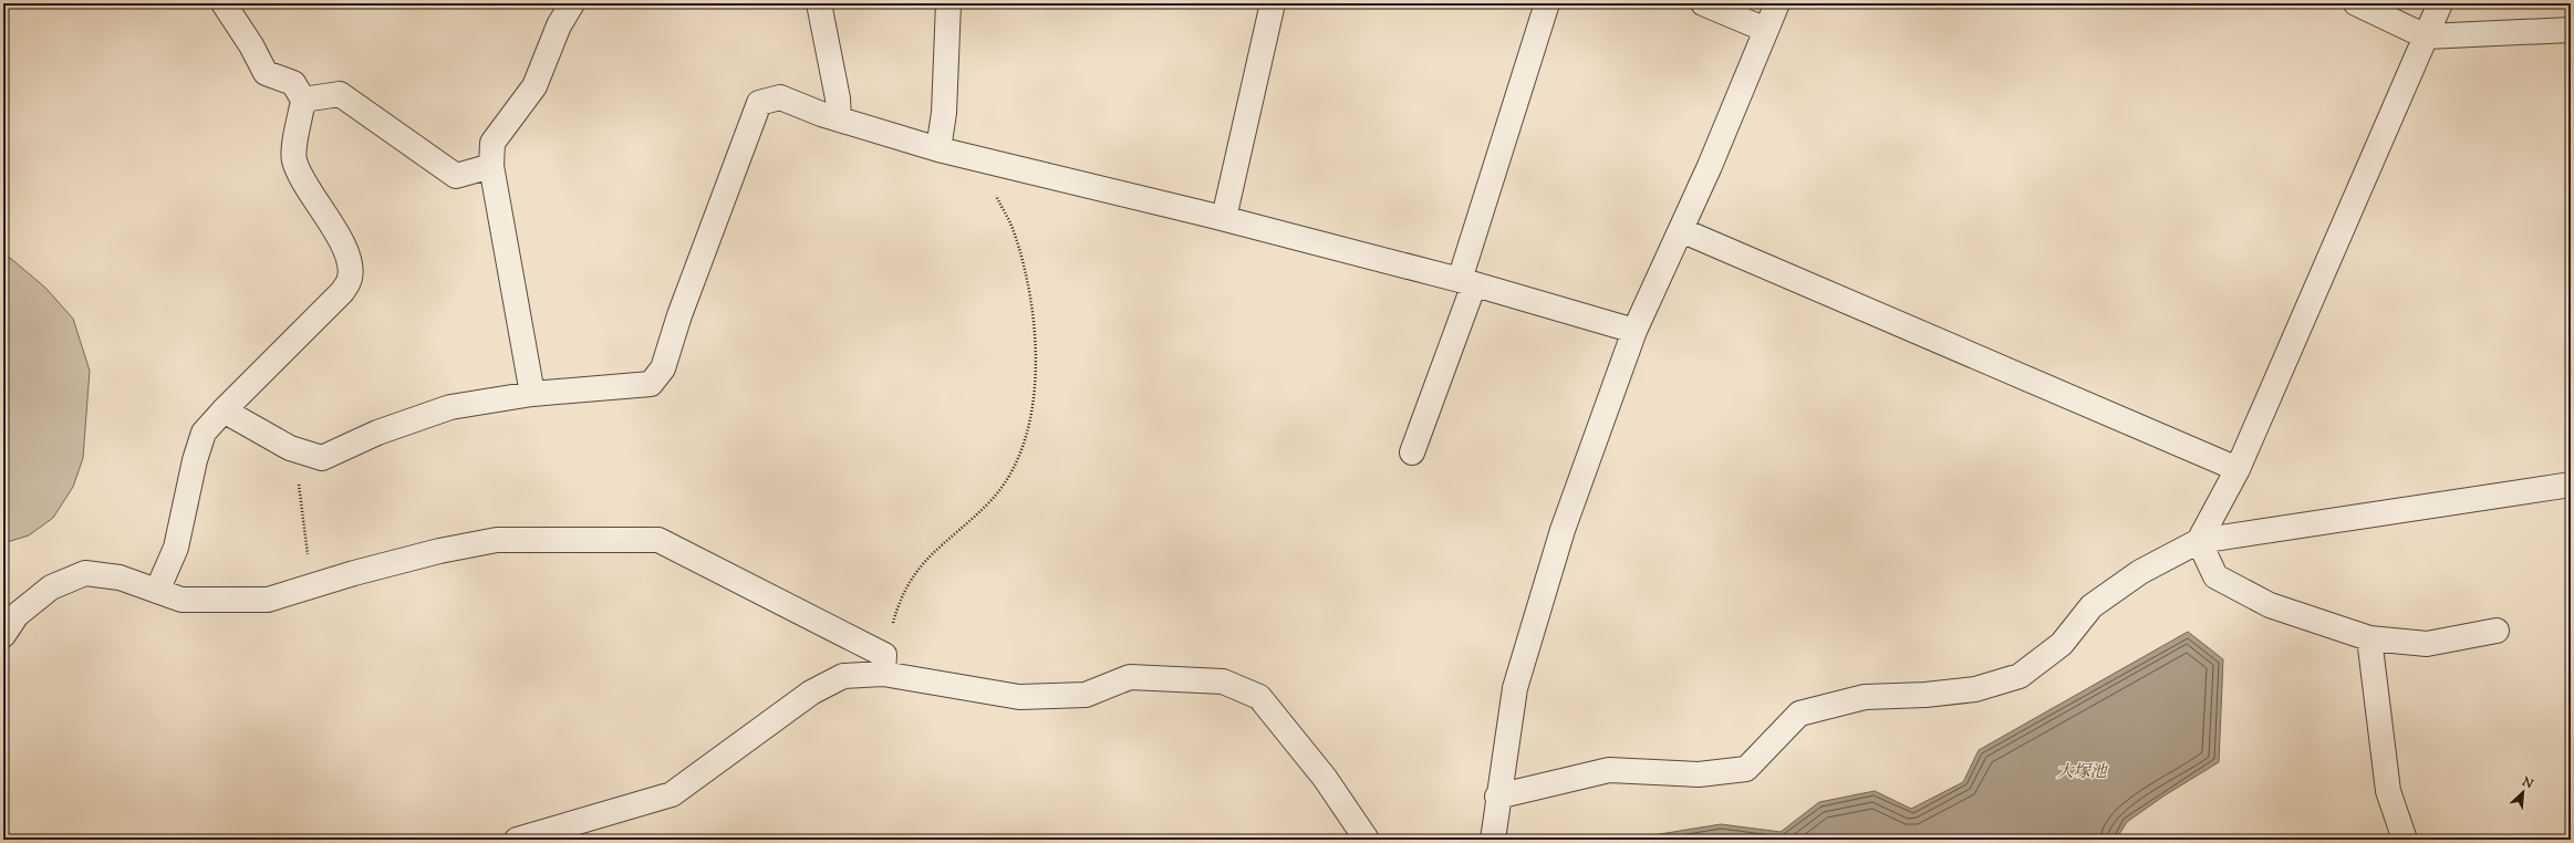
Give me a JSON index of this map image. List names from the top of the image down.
{
  "water": ["大塚池"],
  "north": "top right"
}
